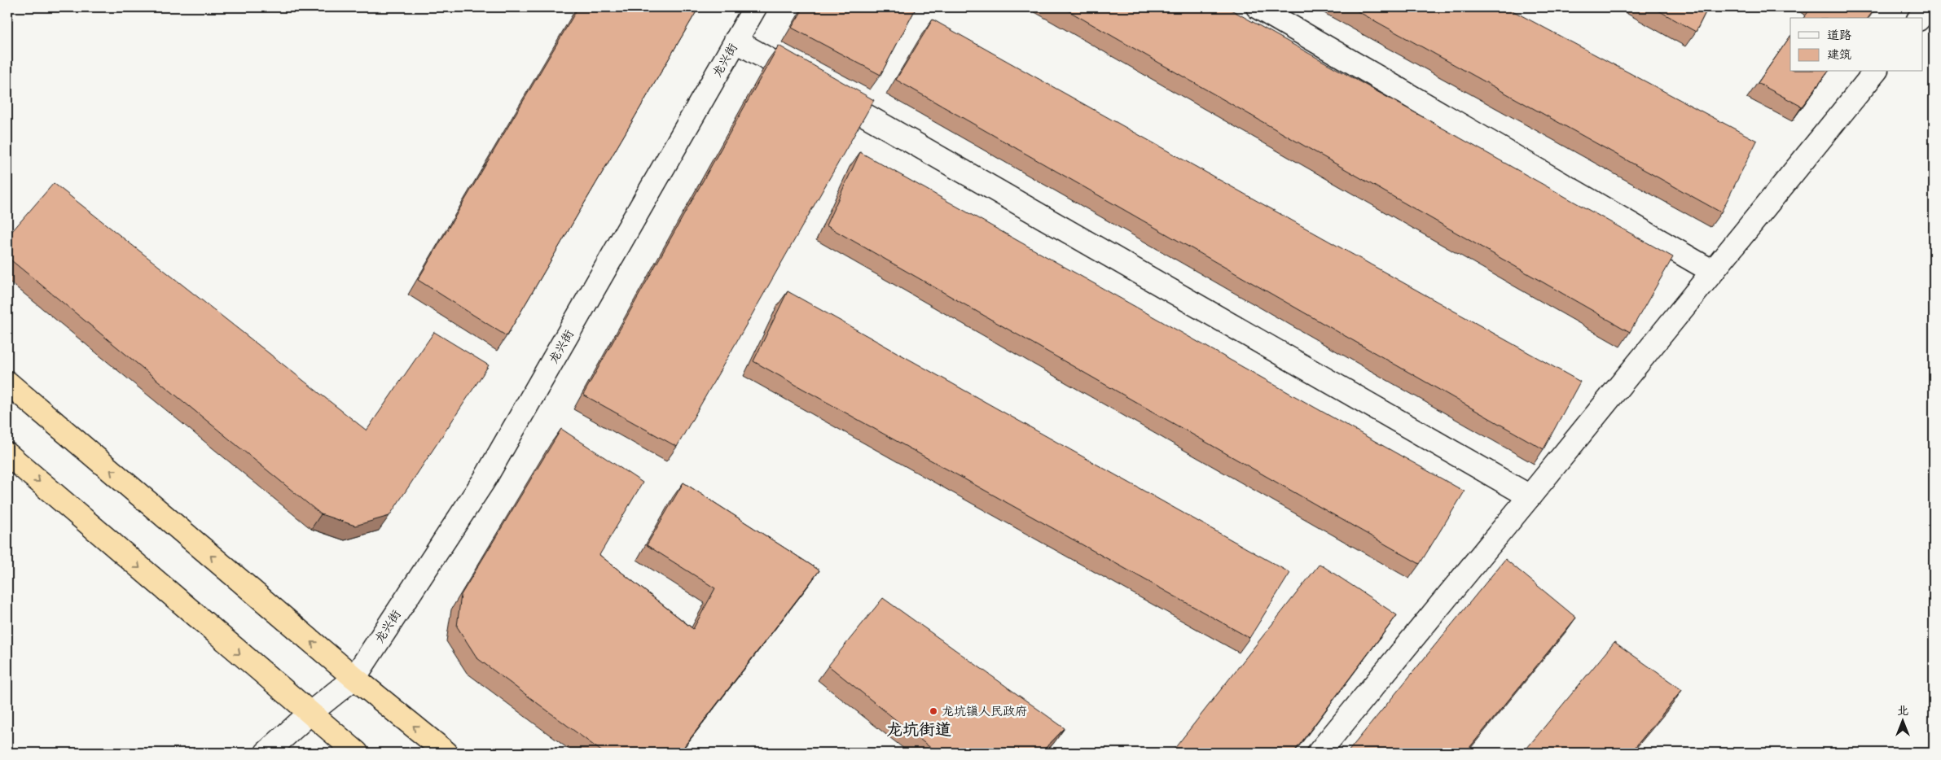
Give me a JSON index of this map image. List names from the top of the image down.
{
  "streets": {
    "street": ["龙兴街"]
  },
  "districts": ["龙坑街道"],
  "places": ["龙坑镇人民政府"],
  "legend": ["道路", "建筑"],
  "north": "top"
}
